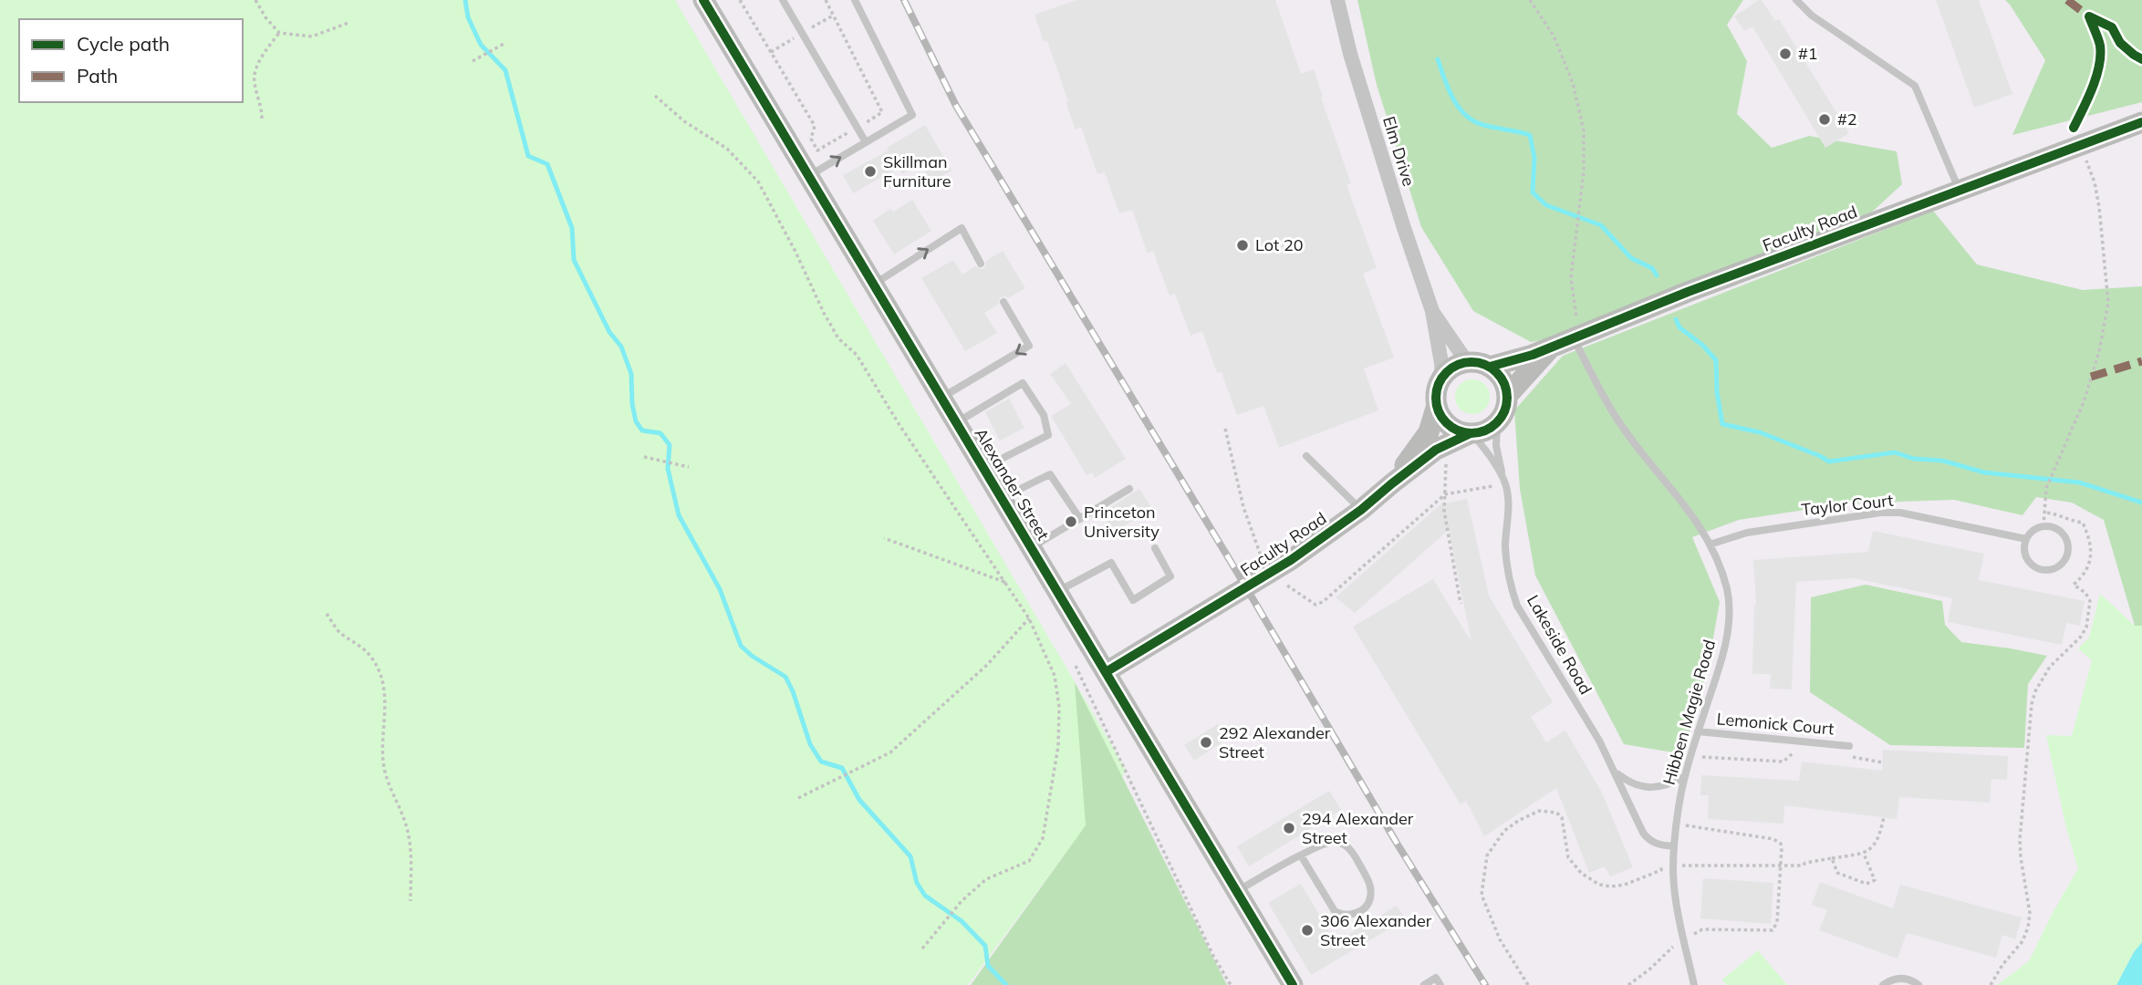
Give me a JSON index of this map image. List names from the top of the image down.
{
  "streets": {
    "street": ["Elm Drive", "Faculty Road", "Alexander Street"],
    "lane": [
      "Taylor Court",
      "Lakeside Road",
      "Hibben Magie Road",
      "Lemonick Court"
    ]
  },
  "crossings": [
    ["Elm Drive", "Faculty Road"],
    ["Elm Drive", "Lakeside Road"],
    ["Faculty Road", "Alexander Street"],
    ["Faculty Road", "Lakeside Road"],
    ["Faculty Road", "Hibben Magie Road"],
    ["Taylor Court", "Hibben Magie Road"],
    ["Lakeside Road", "Hibben Magie Road"],
    ["Hibben Magie Road", "Lemonick Court"]
  ],
  "places": [
    "#1",
    "#2",
    "Skillman Furniture",
    "Lot 20",
    "Princeton University",
    "292 Alexander Street",
    "294 Alexander Street",
    "306 Alexander Street"
  ],
  "legend": ["Cycle path", "Path"]
}
